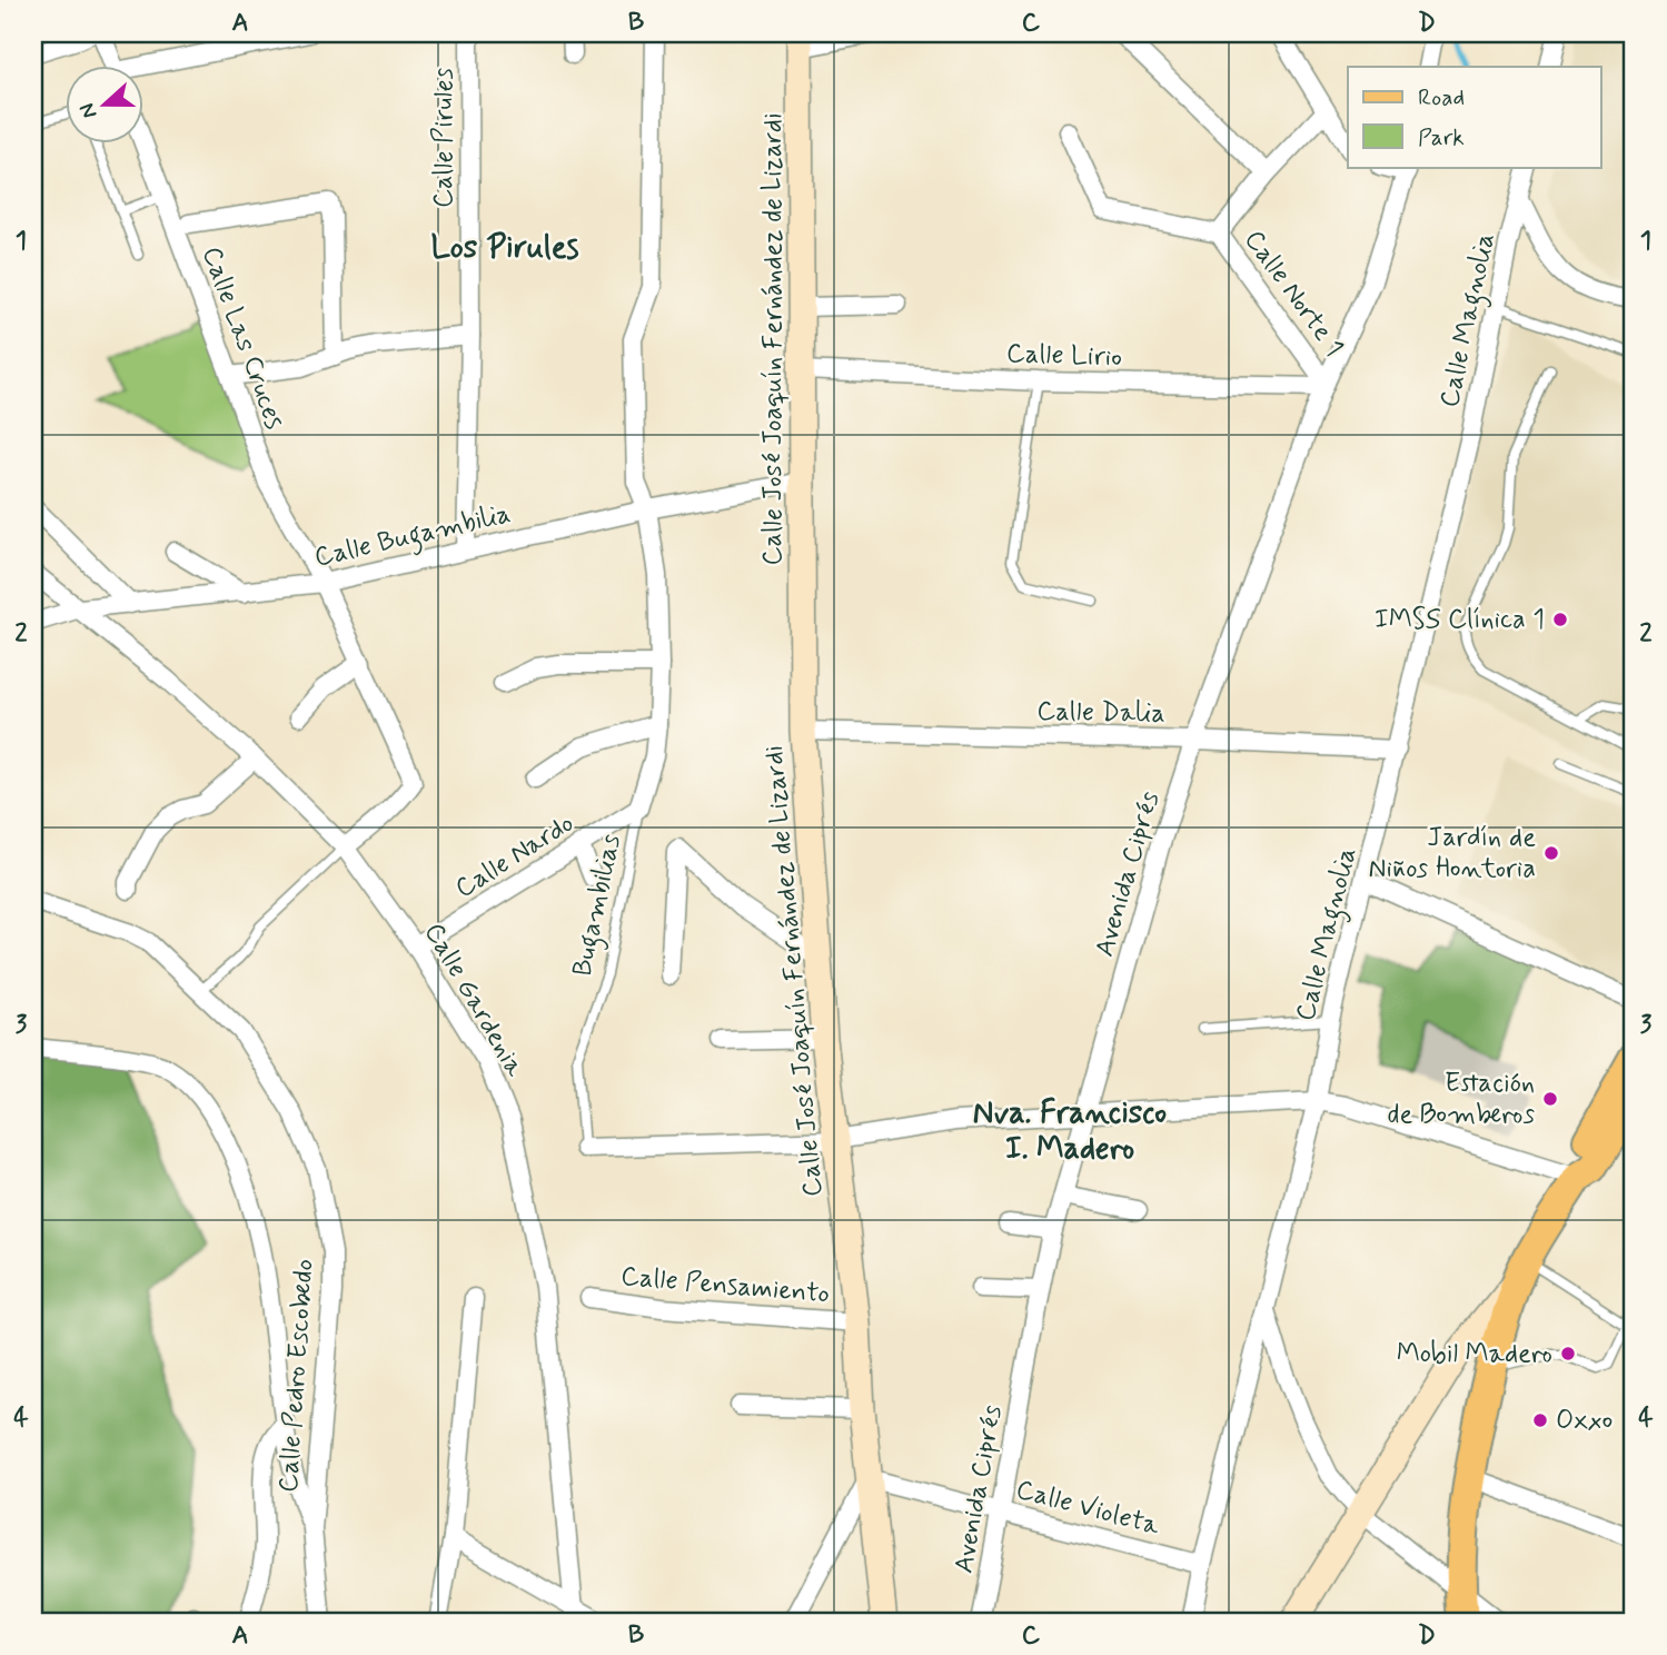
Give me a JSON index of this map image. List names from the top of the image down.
{
  "streets": {
    "street": [
      "Calle Pirules",
      "Calle Norte 1",
      "Calle Magnolia",
      "Calle Las Cruces",
      "Calle José Joaquín Fernández de Lizardi",
      "Calle Lirio",
      "Calle Bugambilia",
      "Calle Dalia",
      "Calle Nardo",
      "Avenida Ciprés",
      "Calle Gardenia",
      "Calle Pensamiento",
      "Calle Pedro Escobedo",
      "Calle Violeta"
    ],
    "lane": ["Bugambilias"]
  },
  "crossings": [
    ["Calle Pirules", "Calle Bugambilia"],
    ["Calle Norte 1", "Calle Lirio"],
    ["Calle Norte 1", "Avenida Ciprés"],
    ["Calle Magnolia", "Calle Dalia"],
    ["Calle Magnolia", "Calle Violeta"],
    ["Calle Las Cruces", "Calle Bugambilia"],
    ["Calle Las Cruces", "Calle Gardenia"],
    ["Calle José Joaquín Fernández de Lizardi", "Calle Lirio"],
    ["Calle José Joaquín Fernández de Lizardi", "Calle Bugambilia"],
    ["Calle José Joaquín Fernández de Lizardi", "Calle Dalia"],
    ["Calle José Joaquín Fernández de Lizardi", "Calle Pensamiento"],
    ["Calle José Joaquín Fernández de Lizardi", "Calle Violeta"],
    ["Calle Lirio", "Avenida Ciprés"],
    ["Calle Bugambilia", "Calle Gardenia"],
    ["Calle Dalia", "Avenida Ciprés"],
    ["Calle Nardo", "Bugambilias"],
    ["Calle Nardo", "Calle Gardenia"],
    ["Avenida Ciprés", "Calle Violeta"]
  ],
  "districts": ["Los Pirules", "Nva. Francisco I. Madero"],
  "places": [
    "IMSS Clínica 1",
    "Jardín de Niños Hontoria",
    "Estación de Bomberos",
    "Mobil Madero",
    "Oxxo"
  ],
  "legend": ["Road", "Park"],
  "north": "left",
  "grid": {
    "columns": [
      "A",
      "B",
      "C",
      "D"
    ],
    "rows": [
      "1",
      "2",
      "3",
      "4"
    ]
  }
}
